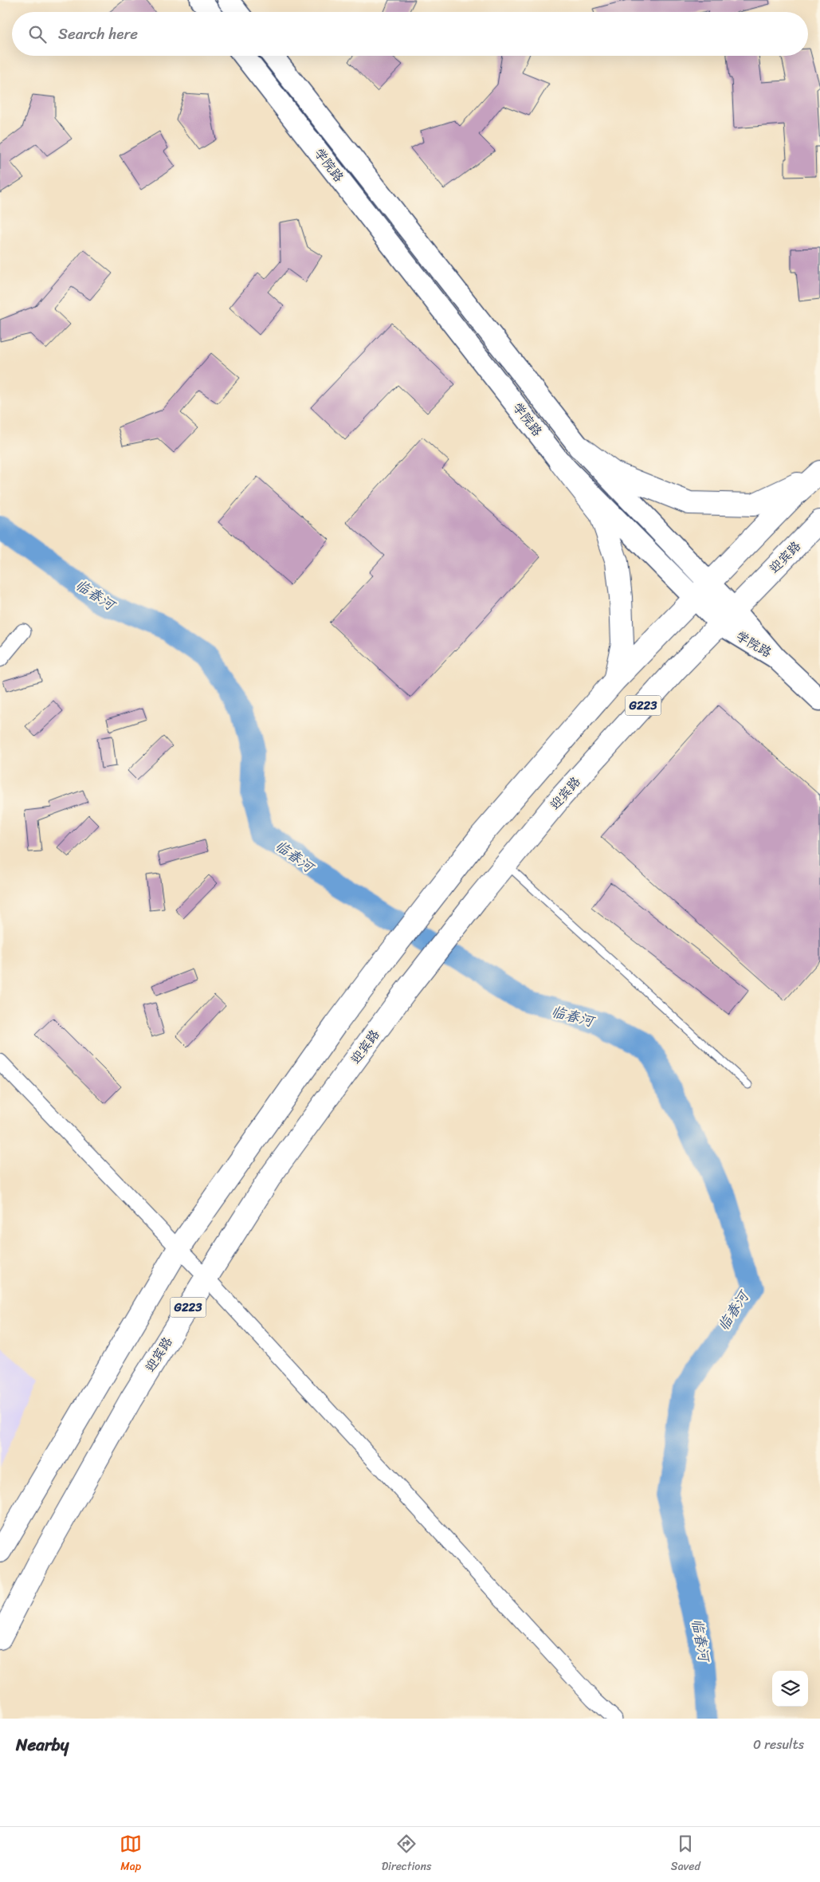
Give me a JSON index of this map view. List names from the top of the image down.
{
  "streets": {
    "highway": ["迎宾路", "G223"],
    "main road": ["学院路"]
  },
  "crossings": [
    ["学院路", "迎宾路"],
    ["学院路", "G223"]
  ],
  "water": ["临春河"],
  "page": {
    "search": "Search here",
    "heading": ["Nearby", "0 results"],
    "nav": ["Map", "Directions", "Saved"]
  }
}
